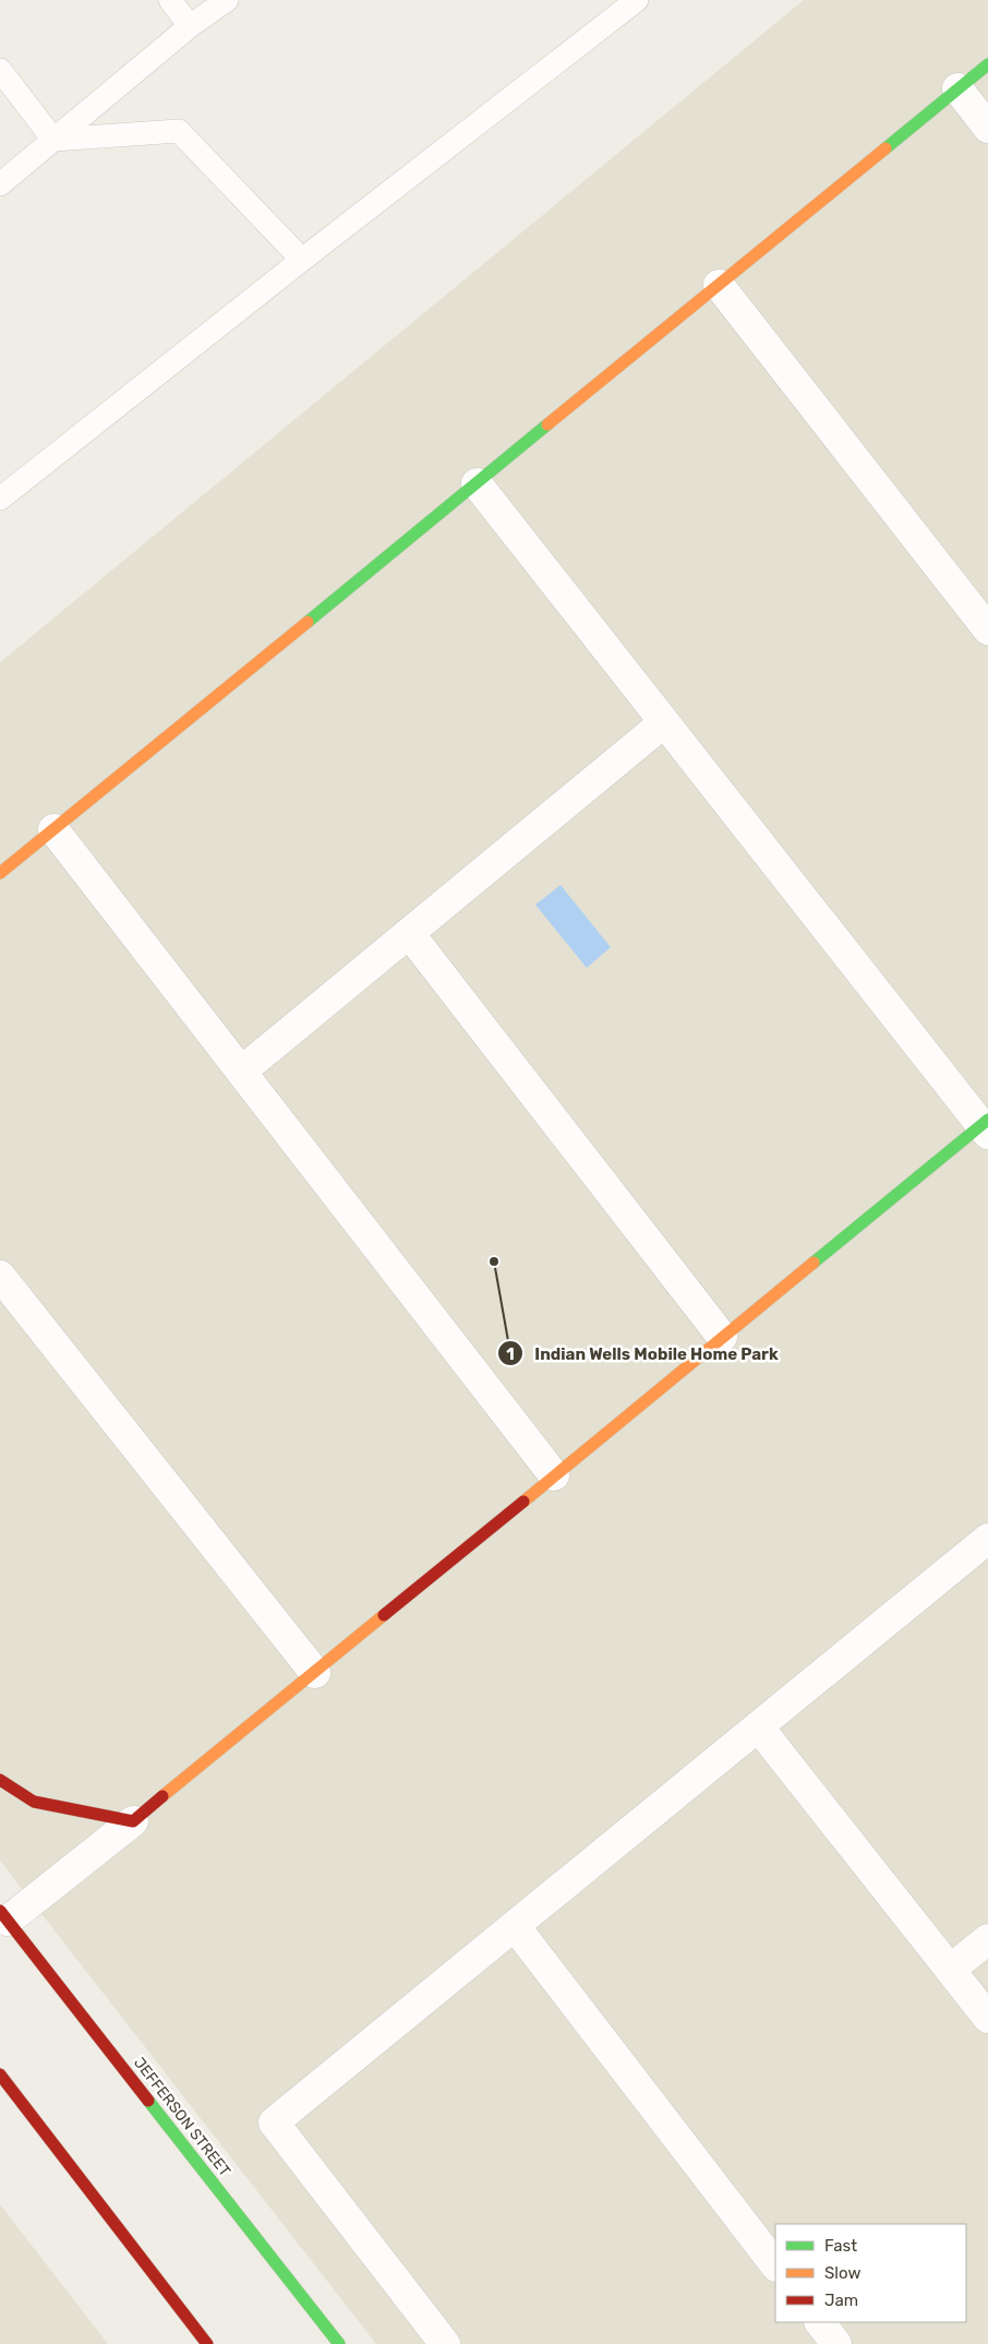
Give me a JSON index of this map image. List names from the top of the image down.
{
  "streets": {
    "street": ["JEFFERSON STREET"]
  },
  "places": ["Indian Wells Mobile Home Park"],
  "legend": ["Fast", "Slow", "Jam"]
}
